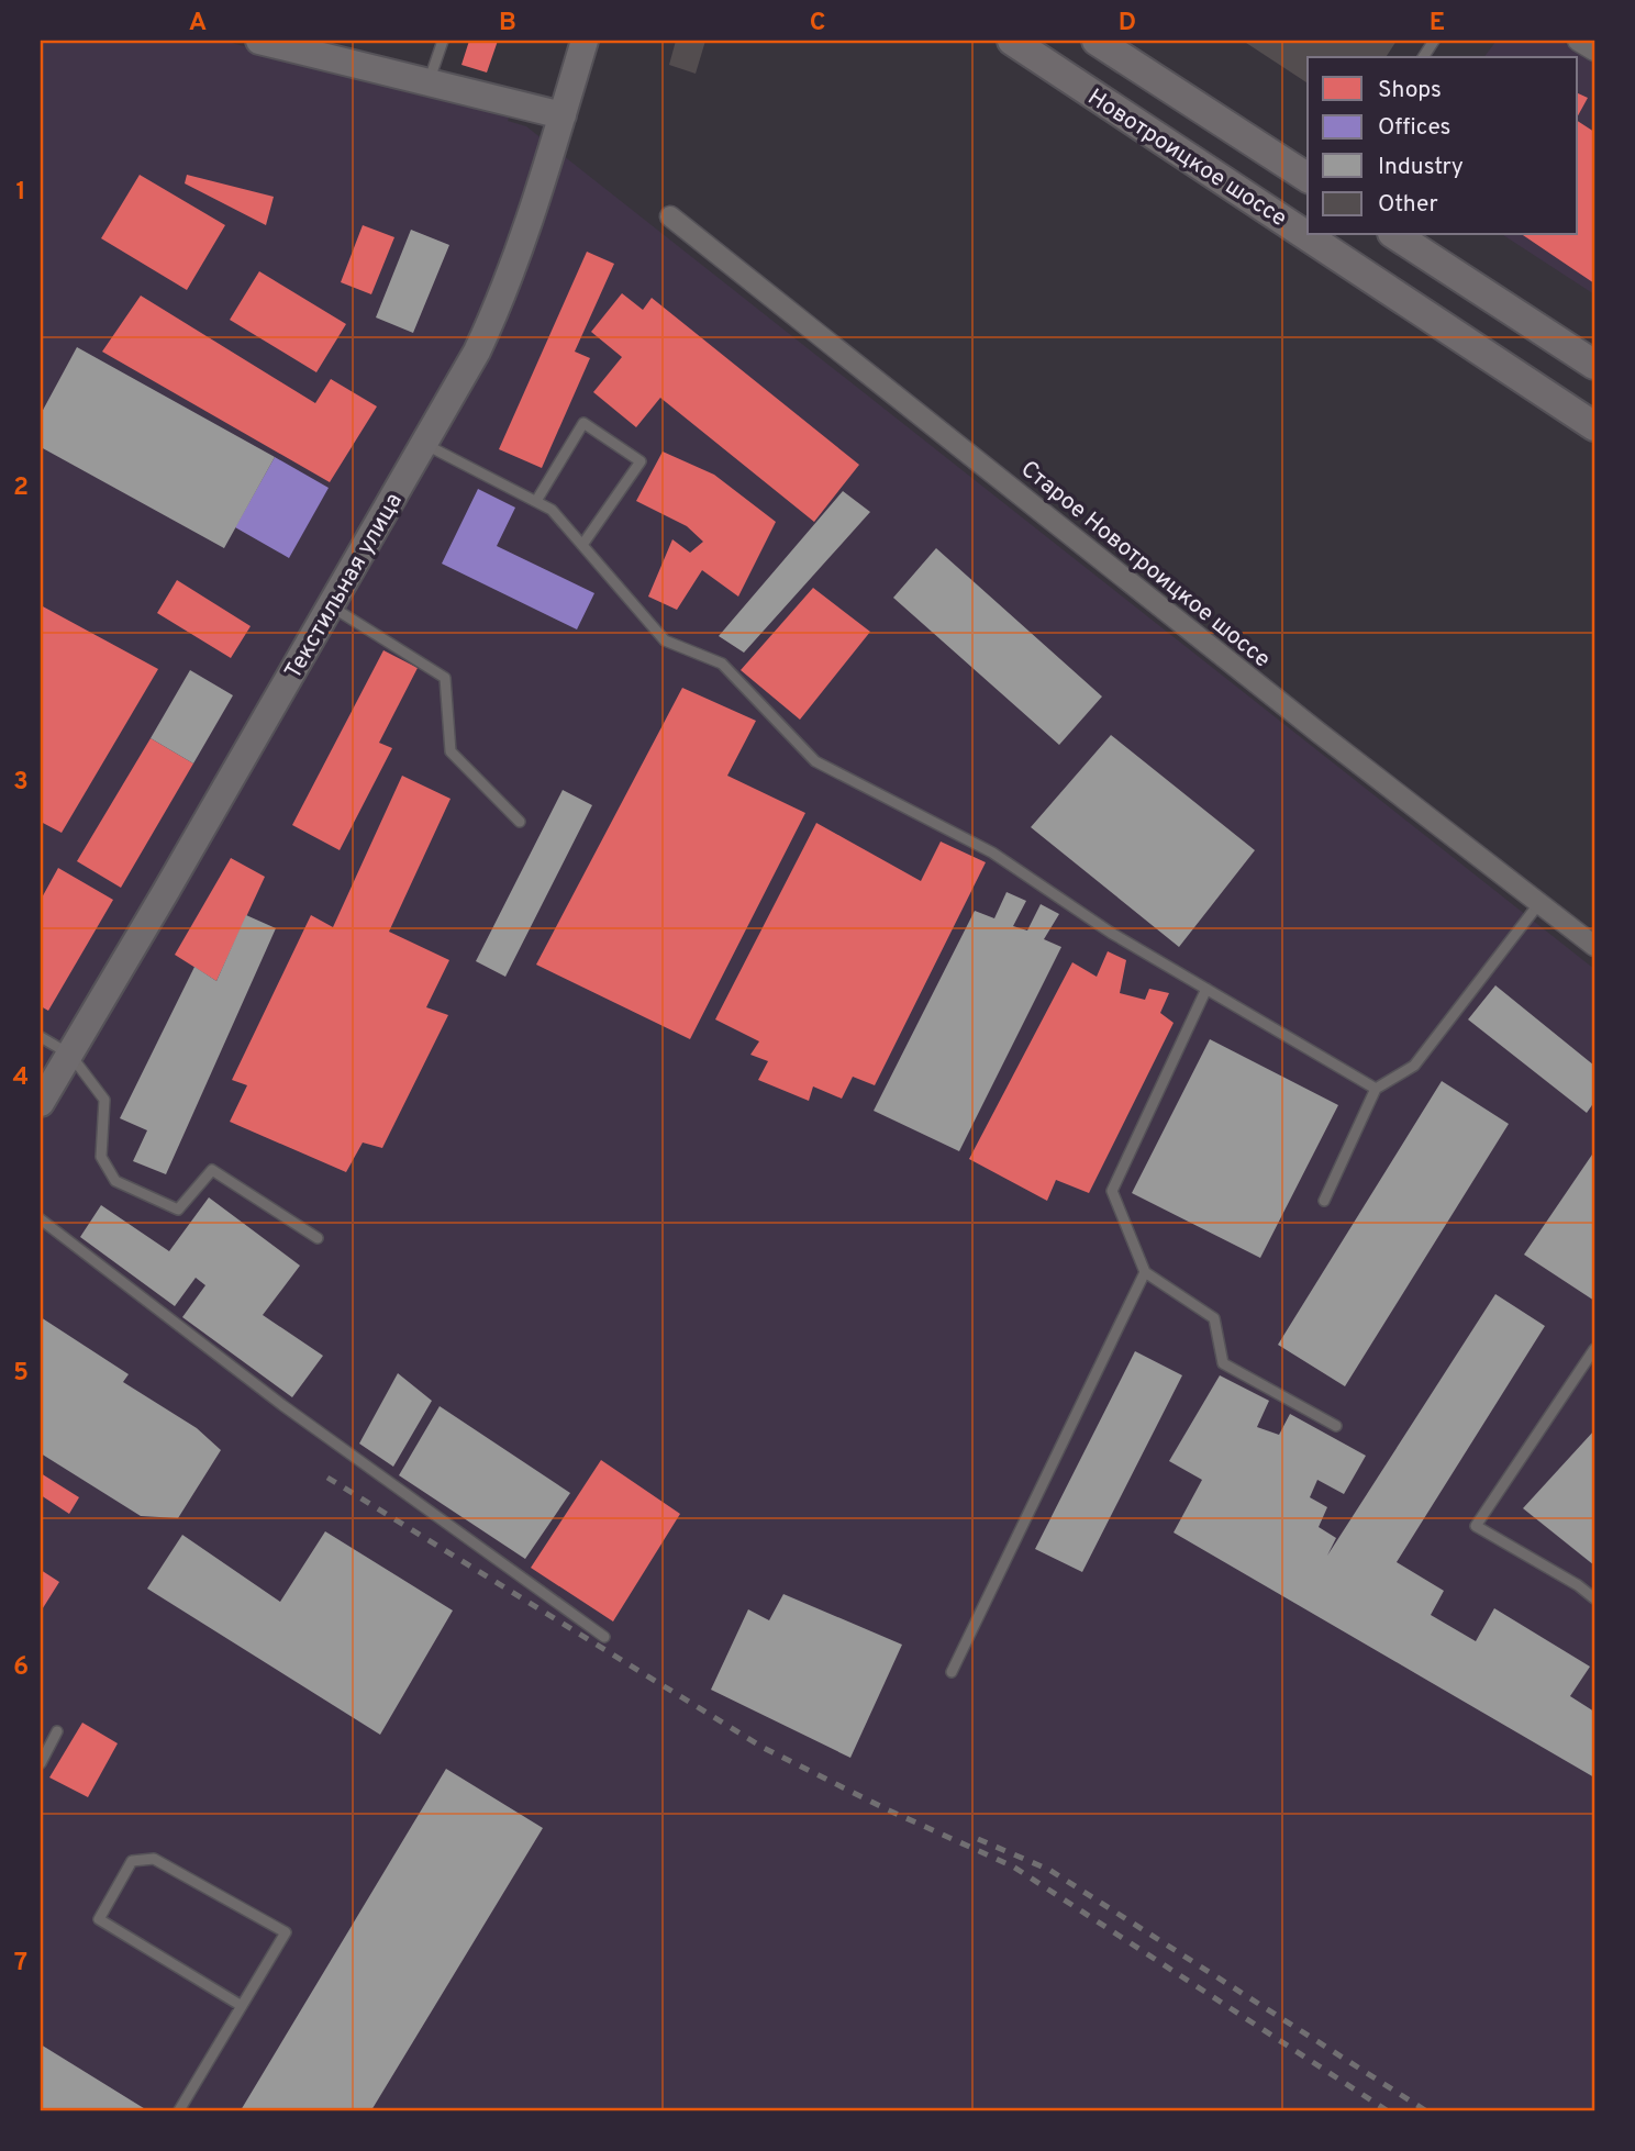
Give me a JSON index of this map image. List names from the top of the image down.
{
  "streets": {
    "main road": ["Новотроицкое шоссе", "Текстильная улица"],
    "street": ["Старое Новотроицкое шоссе"]
  },
  "legend": [
    "Shops",
    "Offices",
    "Industry",
    "Other"
  ],
  "grid": {
    "columns": [
      "A",
      "B",
      "C",
      "D",
      "E"
    ],
    "rows": [
      "1",
      "2",
      "3",
      "4",
      "5",
      "6",
      "7"
    ]
  }
}
